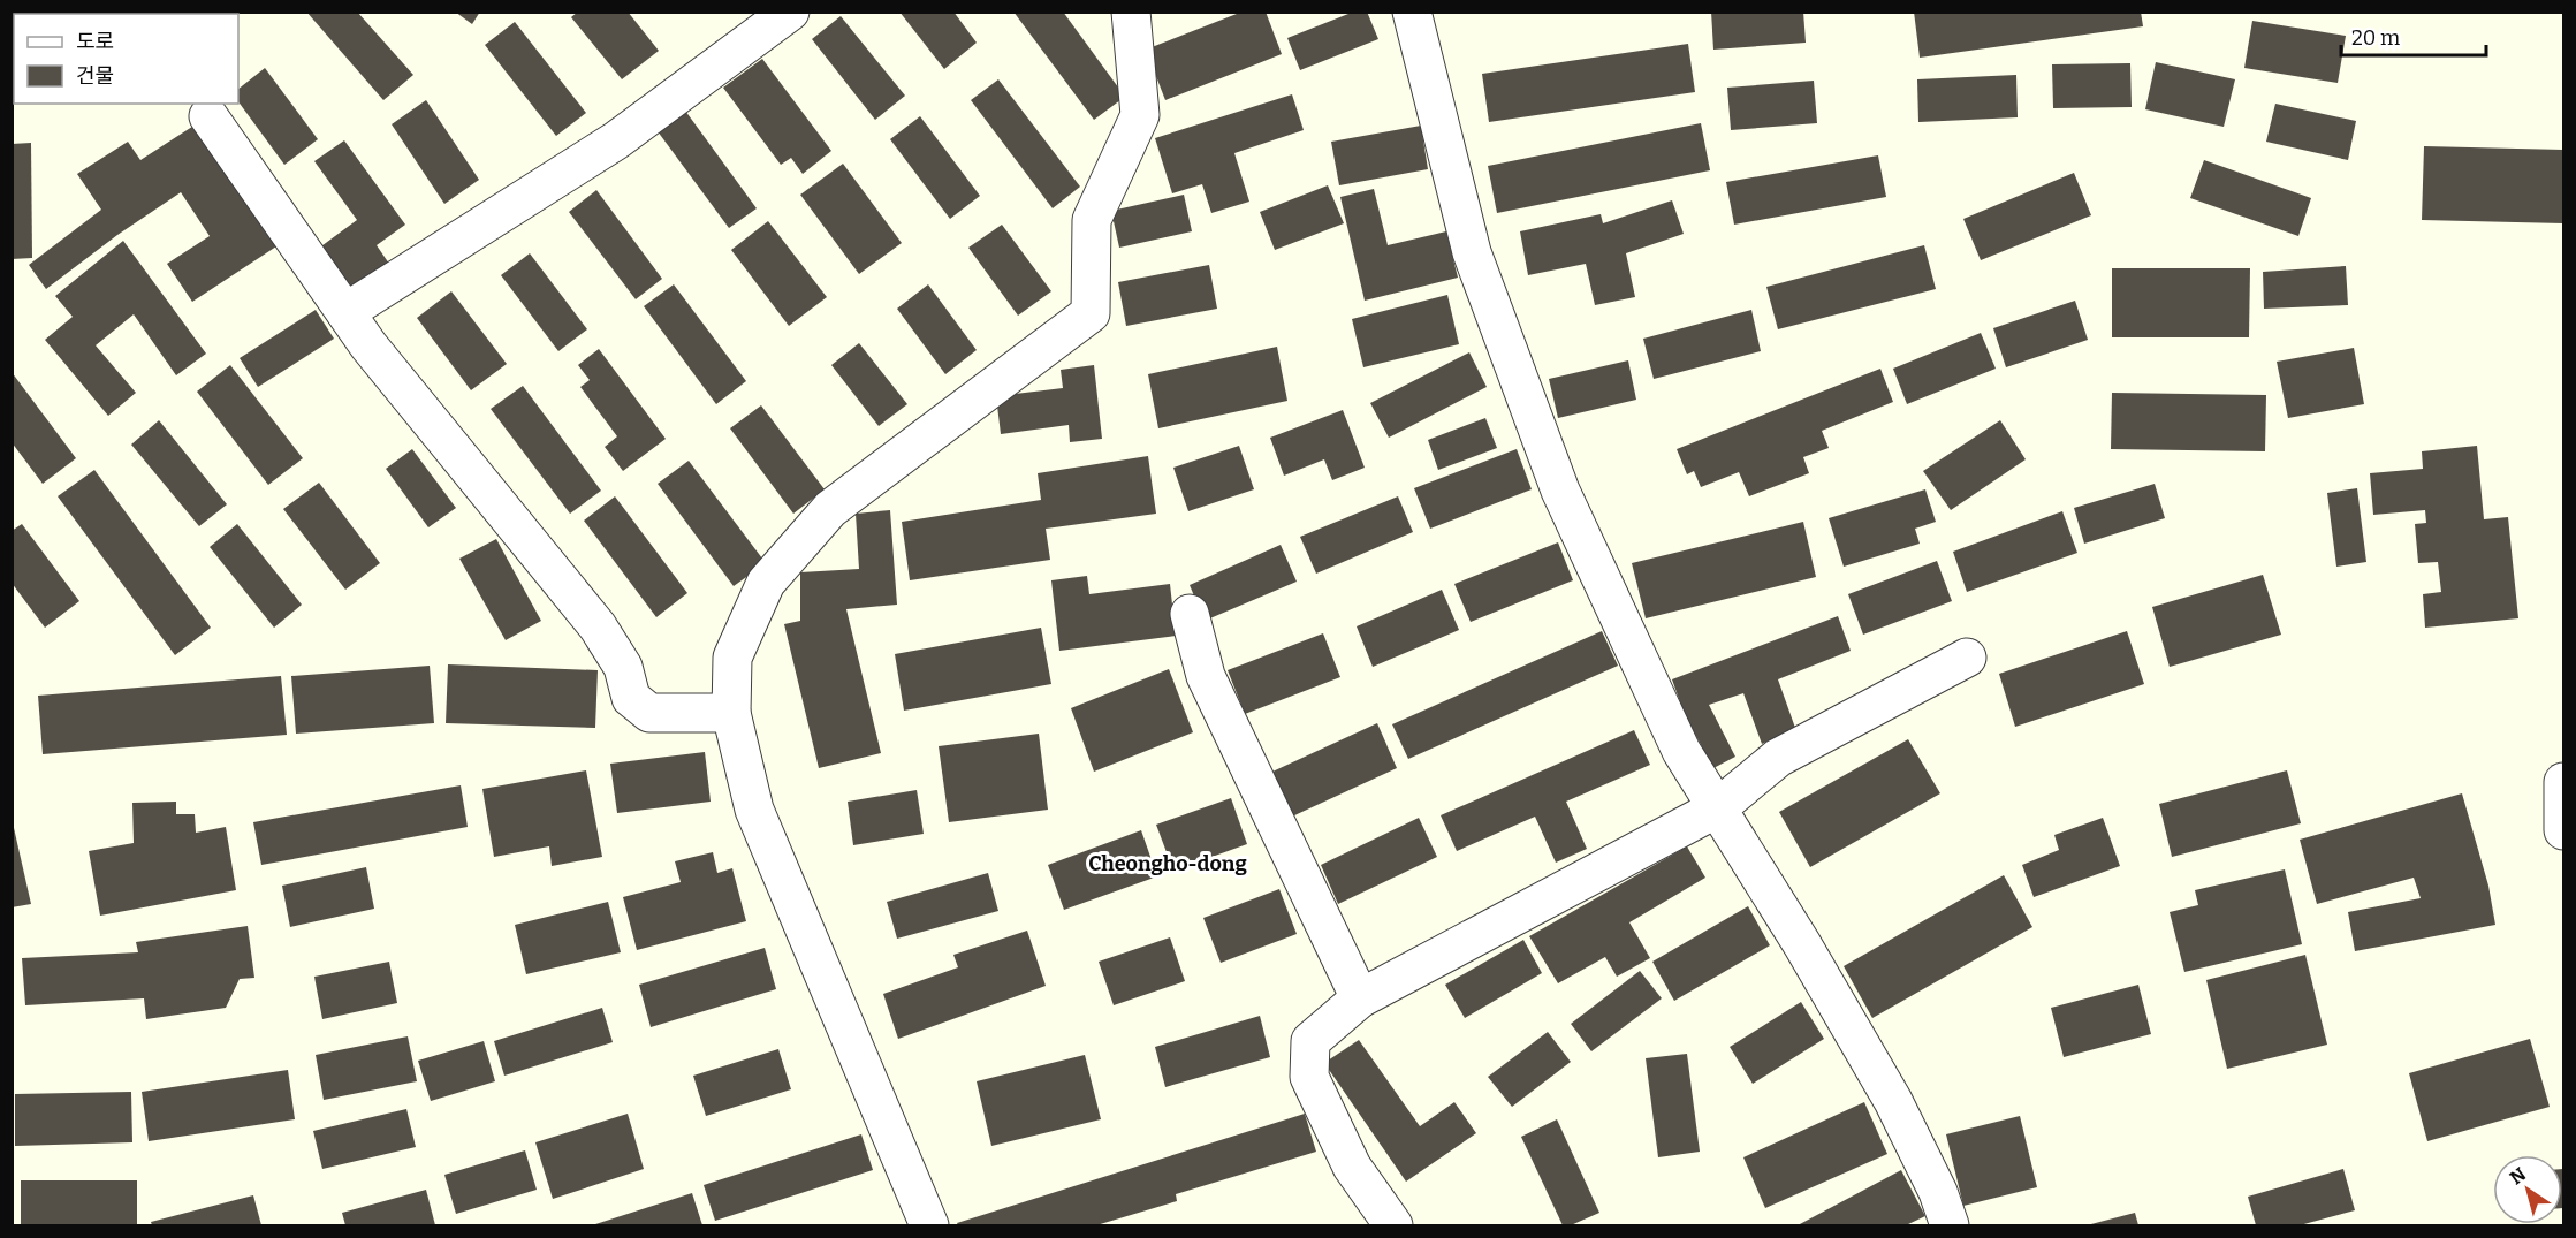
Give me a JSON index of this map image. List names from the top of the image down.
{
  "districts": ["Cheongho-dong"],
  "legend": ["도로", "건물"],
  "scale_bar": "20 m",
  "north": "top left"
}
